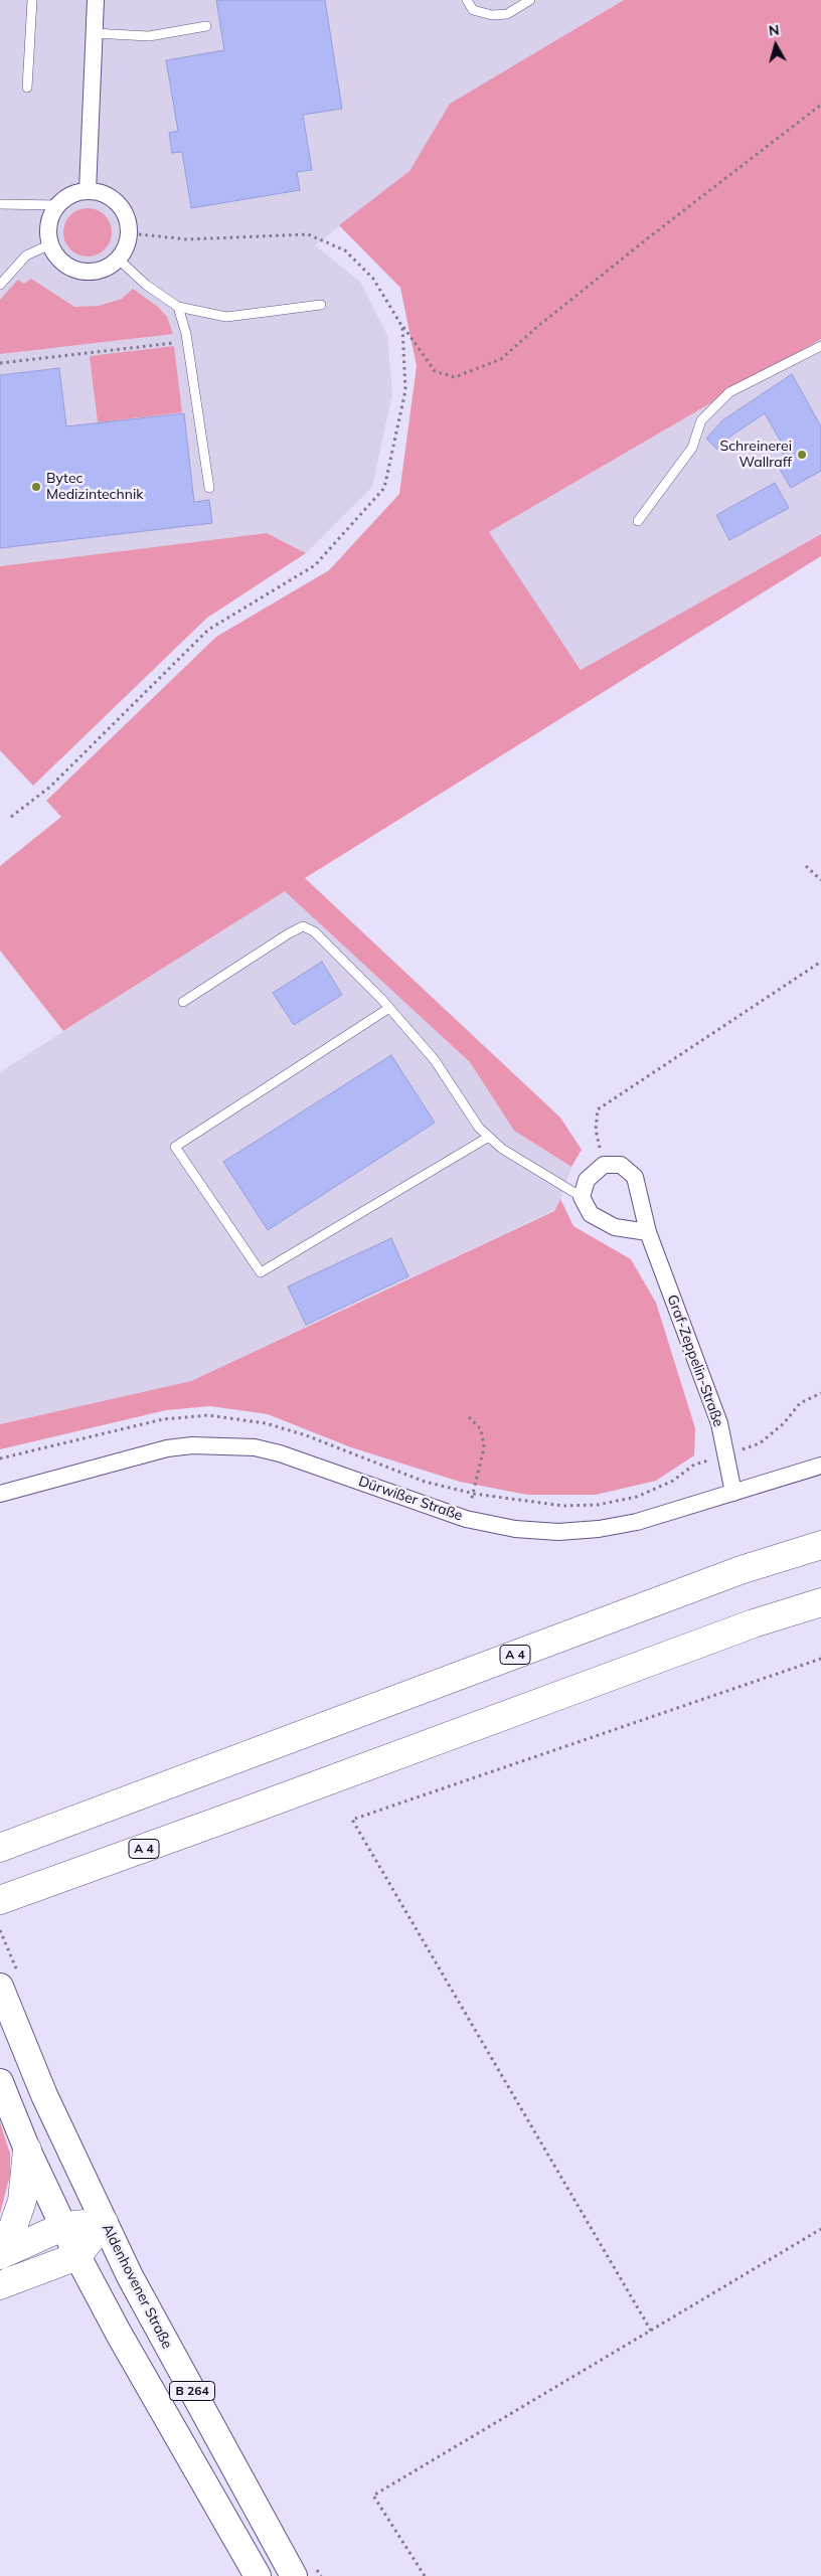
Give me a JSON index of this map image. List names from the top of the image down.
{
  "streets": {
    "highway": ["A 4"],
    "main road": ["Aldenhovener Straße", "B 264"],
    "street": ["Graf-Zeppelin-Straße", "Dürwißer Straße"]
  },
  "crossings": [
    ["Graf-Zeppelin-Straße", "Dürwißer Straße"]
  ],
  "places": ["Schreinerei Wallraff", "Bytec Medizintechnik"],
  "north": "top"
}
